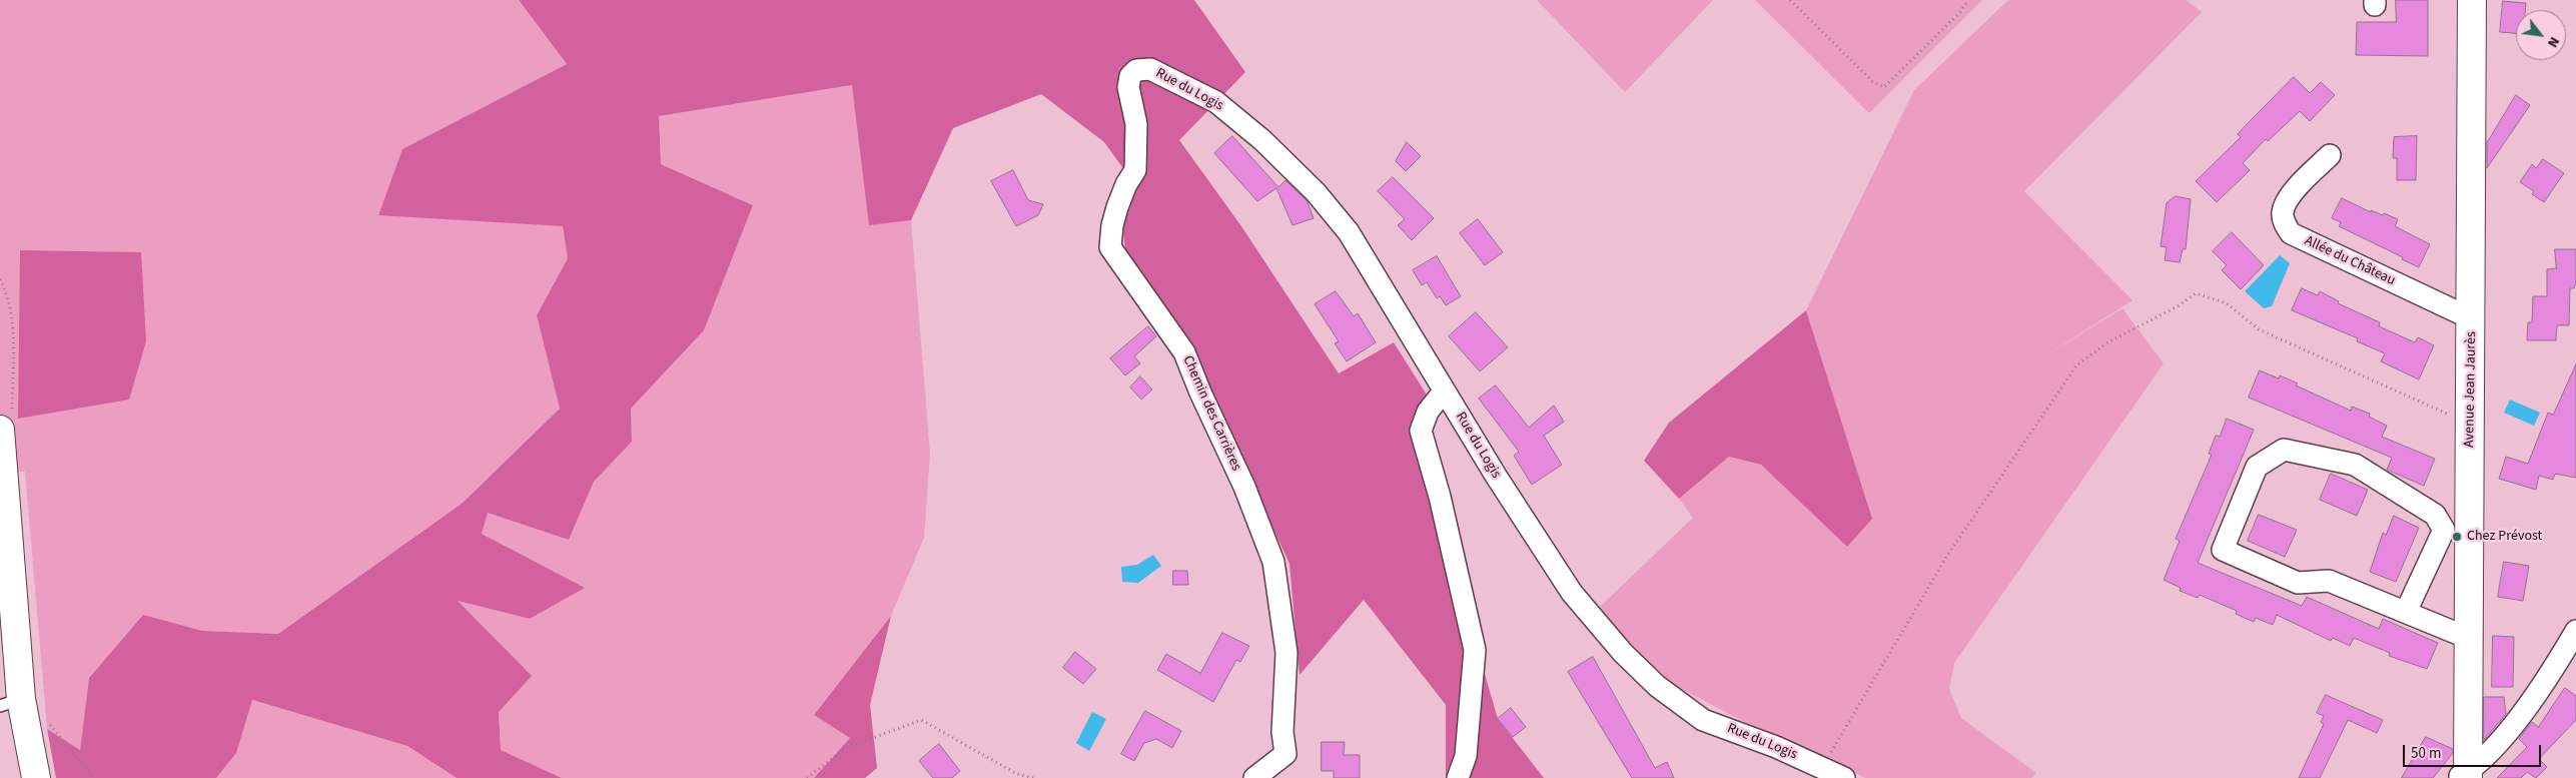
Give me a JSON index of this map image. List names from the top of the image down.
{
  "streets": {
    "main road": ["Avenue Jean Jaurès"],
    "street": ["Rue du Logis", "Allée du Château", "Chemin des Carrières"]
  },
  "crossings": [
    ["Rue du Logis", "Chemin des Carrières"],
    ["Allée du Château", "Avenue Jean Jaurès"]
  ],
  "places": ["Chez Prévost"],
  "scale_bar": "50 m",
  "north": "bottom right"
}
